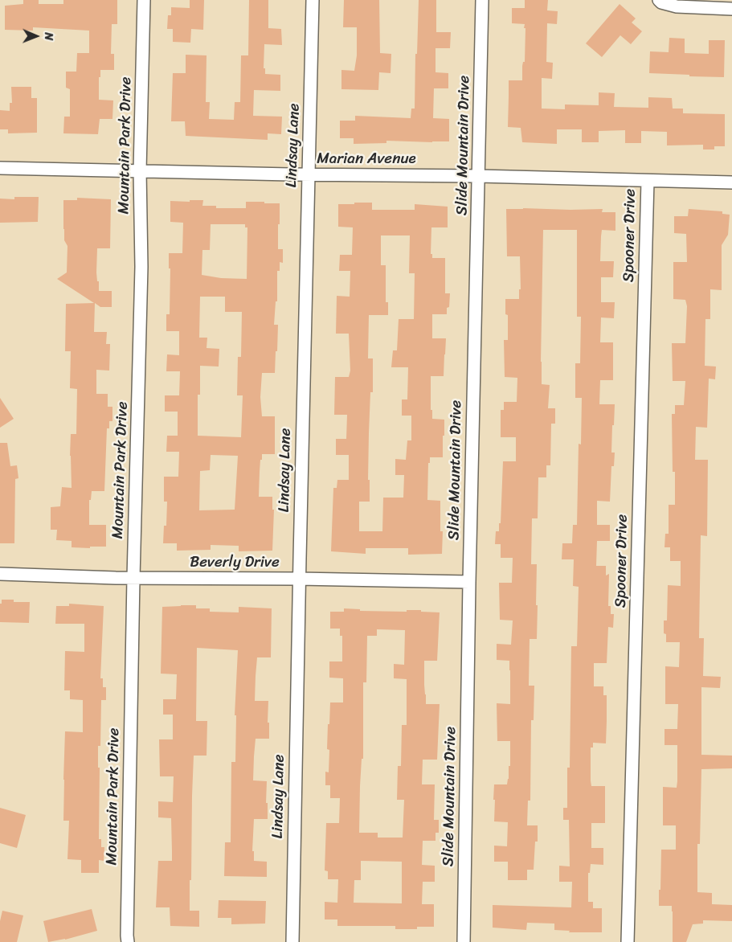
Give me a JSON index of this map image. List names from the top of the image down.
{
  "streets": {
    "street": [
      "Mountain Park Drive",
      "Lindsay Lane",
      "Slide Mountain Drive",
      "Marian Avenue",
      "Spooner Drive",
      "Beverly Drive"
    ]
  },
  "crossings": [
    ["Mountain Park Drive", "Marian Avenue"],
    ["Mountain Park Drive", "Beverly Drive"],
    ["Lindsay Lane", "Marian Avenue"],
    ["Lindsay Lane", "Beverly Drive"],
    ["Slide Mountain Drive", "Marian Avenue"],
    ["Slide Mountain Drive", "Beverly Drive"],
    ["Marian Avenue", "Spooner Drive"]
  ],
  "north": "right"
}
